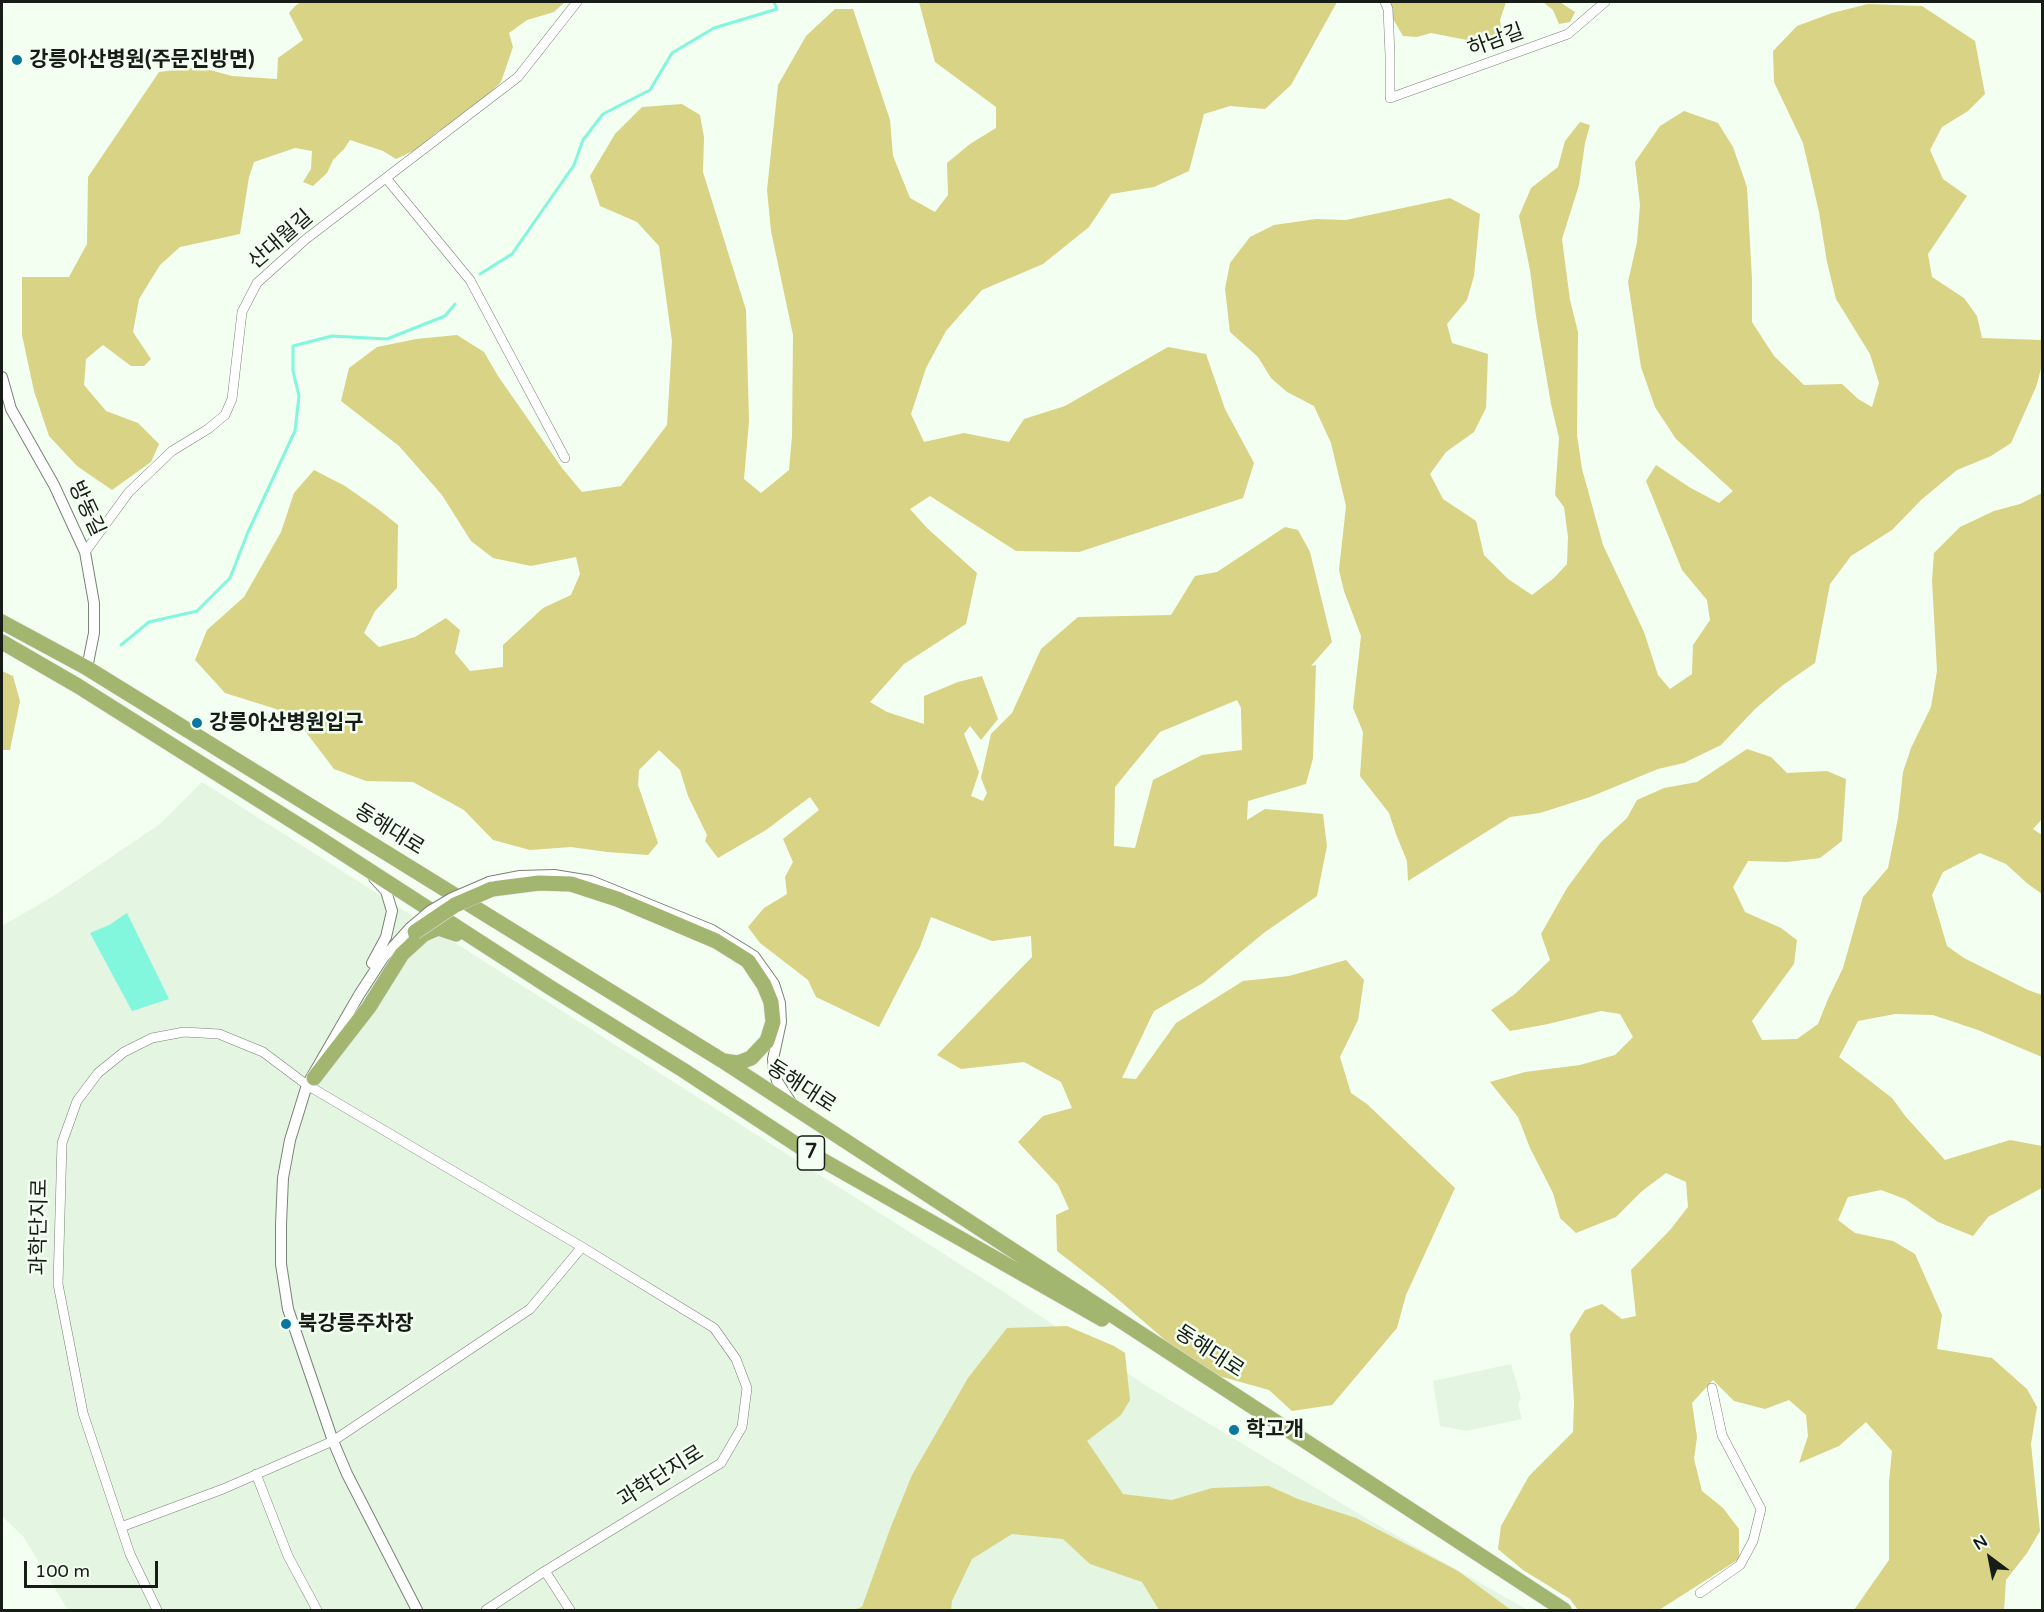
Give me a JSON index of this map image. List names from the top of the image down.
{
  "streets": {
    "highway": ["동해대로", "7"],
    "street": [
      "하남길",
      "산대월길",
      "방동길",
      "과학단지로"
    ]
  },
  "crossings": [
    ["산대월길", "방동길"],
    ["방동길", "동해대로"]
  ],
  "places": [
    "강릉아산병원(주문진방면)",
    "강릉아산병원입구",
    "북강릉주차장",
    "학고개"
  ],
  "scale_bar": "100 m",
  "north": "top left"
}
